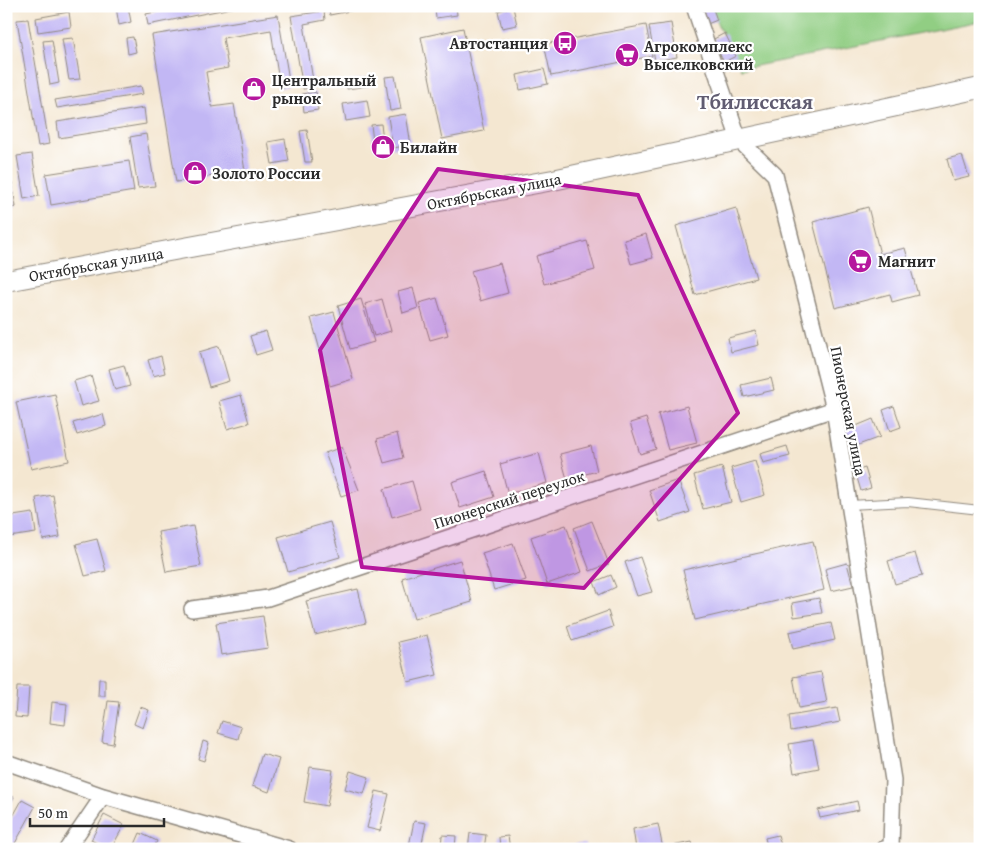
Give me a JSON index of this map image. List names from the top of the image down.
{
  "streets": {
    "main road": ["Октябрьская улица"],
    "street": ["Пионерская улица", "Пионерский переулок"]
  },
  "crossings": [
    ["Октябрьская улица", "Пионерская улица"],
    ["Пионерская улица", "Пионерский переулок"]
  ],
  "districts": ["Тбилисская"],
  "places": {
    "bus stop": ["Автостанция"],
    "supermarket": ["Агрокомплекс Выселковский", "Магнит"],
    "shop": ["Центральный рынок", "Билайн", "Золото России"]
  },
  "scale_bar": "50 m"
}
